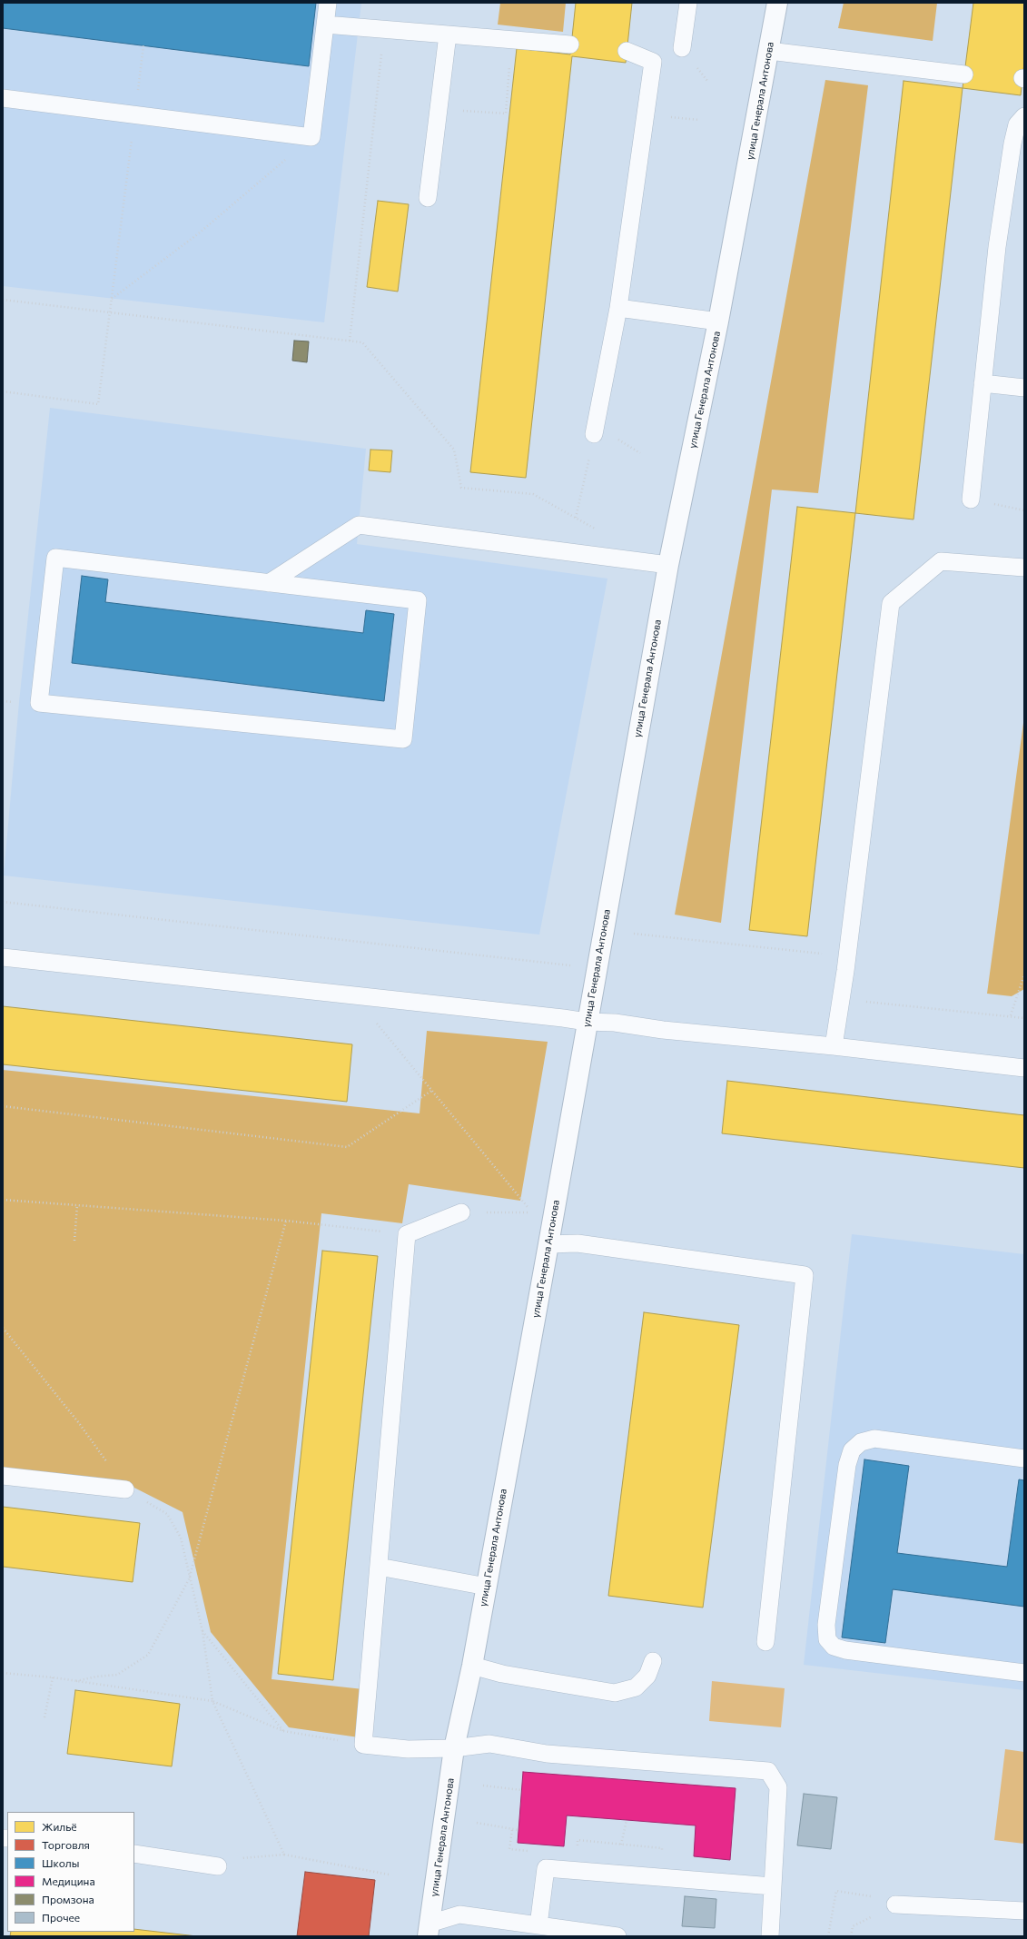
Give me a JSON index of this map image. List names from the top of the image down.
{
  "streets": {
    "street": ["улица Генерала Антонова"]
  },
  "legend": [
    "Жильё",
    "Торговля",
    "Школы",
    "Медицина",
    "Промзона",
    "Прочее"
  ]
}
